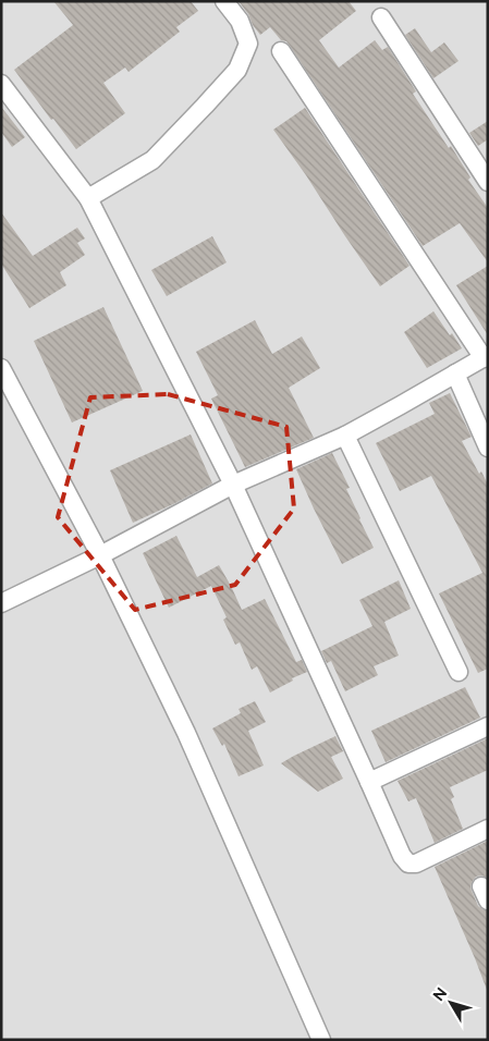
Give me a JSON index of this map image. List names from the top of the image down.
{
  "north": "top left"
}
